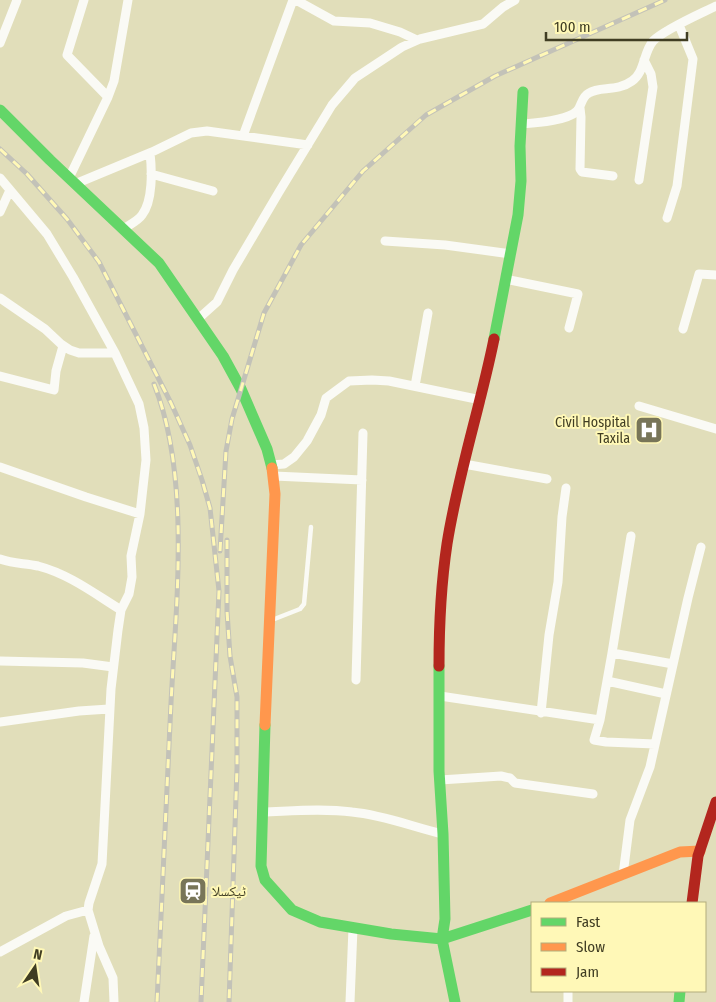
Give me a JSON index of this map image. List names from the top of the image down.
{
  "places": {
    "hospital": ["Civil Hospital Taxila"],
    "station": ["ٹیکسلا"]
  },
  "legend": ["Fast", "Slow", "Jam"],
  "scale_bar": "100 m",
  "north": "top"
}
